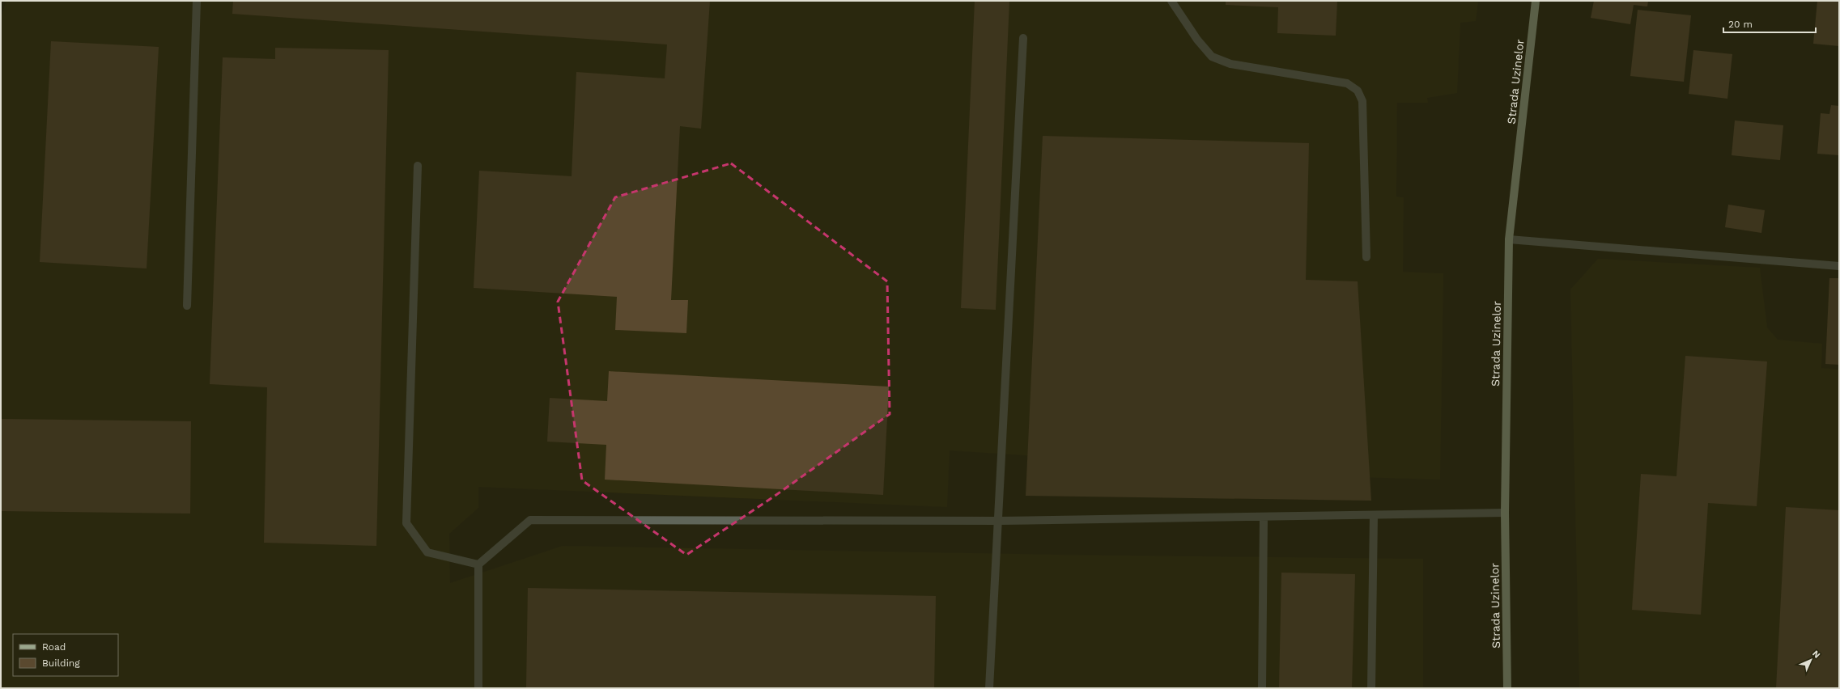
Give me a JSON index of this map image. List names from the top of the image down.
{
  "streets": {
    "main road": ["Strada Uzinelor"]
  },
  "legend": ["Road", "Building"],
  "scale_bar": "20 m",
  "north": "top right"
}
